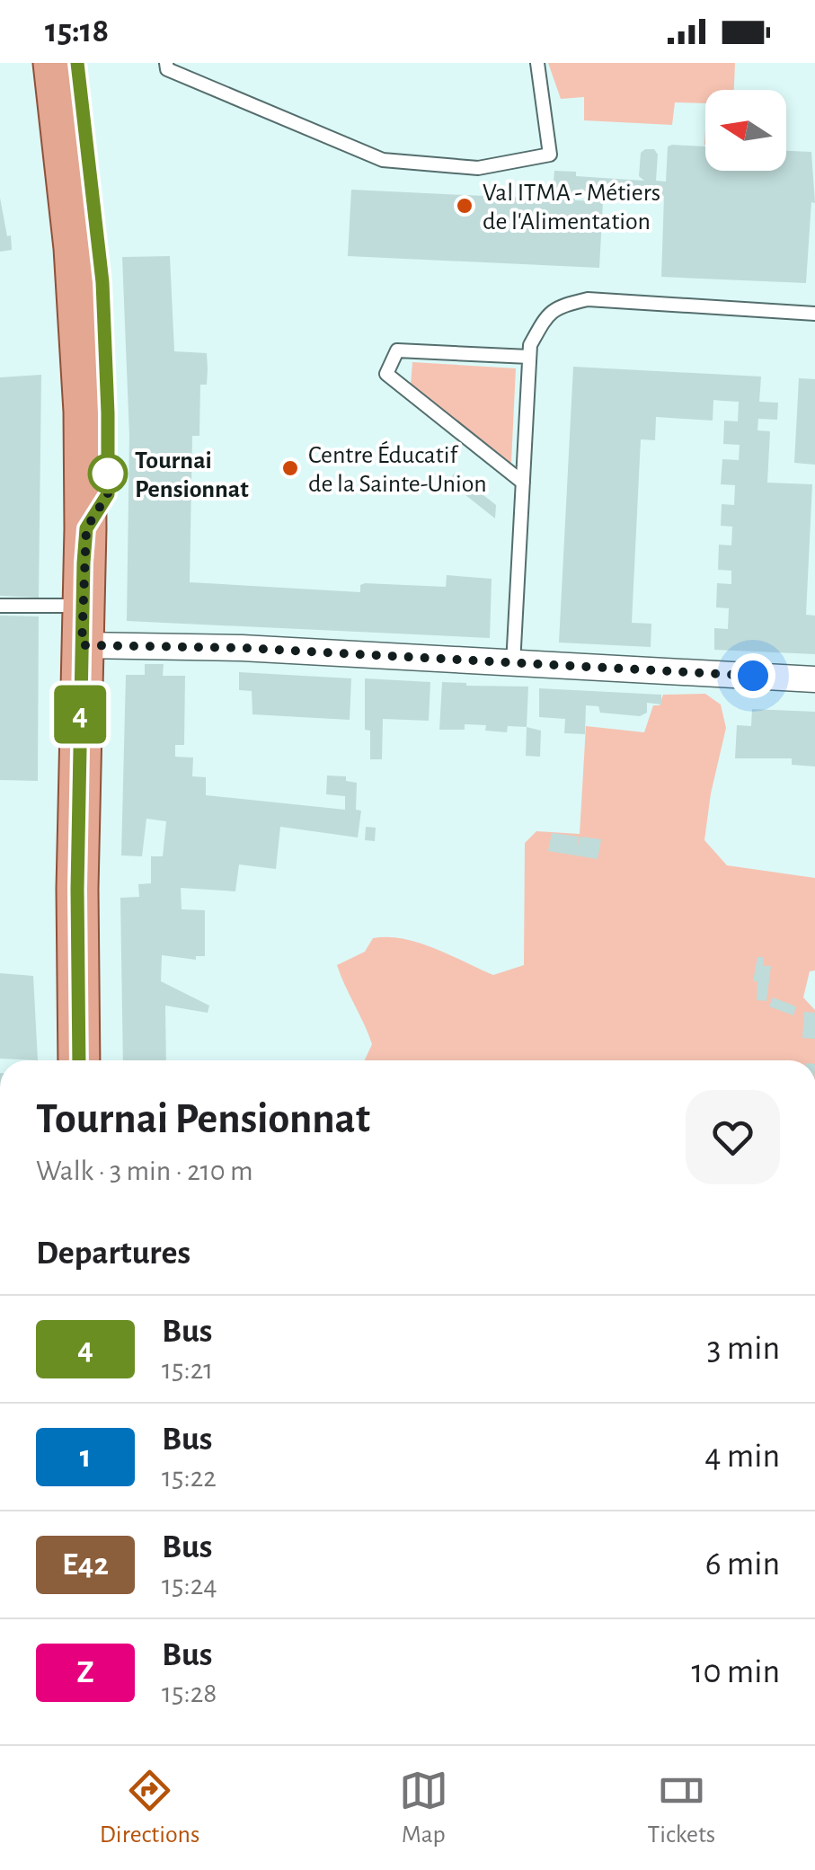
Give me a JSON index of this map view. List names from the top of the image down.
{
  "places": ["Val ITMA - Métiers de l'Alimentation", "Centre Éducatif de la Sainte-Union", "Tournai Pensionnat"],
  "lines": ["bus line 4"],
  "north": "left",
  "page": {
    "status": "15:18",
    "on_map": "4",
    "heading": [
      ["Tournai Pensionnat", "Walk · 3 min · 210 m"],
      "Departures"
    ],
    "list": [
      {
        "mark": "4",
        "name": "Bus",
        "note": "15:21",
        "value": "3 min"
      },
      {
        "mark": "1",
        "name": "Bus",
        "note": "15:22",
        "value": "4 min"
      },
      {
        "mark": "E42",
        "name": "Bus",
        "note": "15:24",
        "value": "6 min"
      },
      {
        "mark": "Z",
        "name": "Bus",
        "note": "15:28",
        "value": "10 min"
      }
    ],
    "tabs": ["Directions", "Map", "Tickets"]
  }
}
